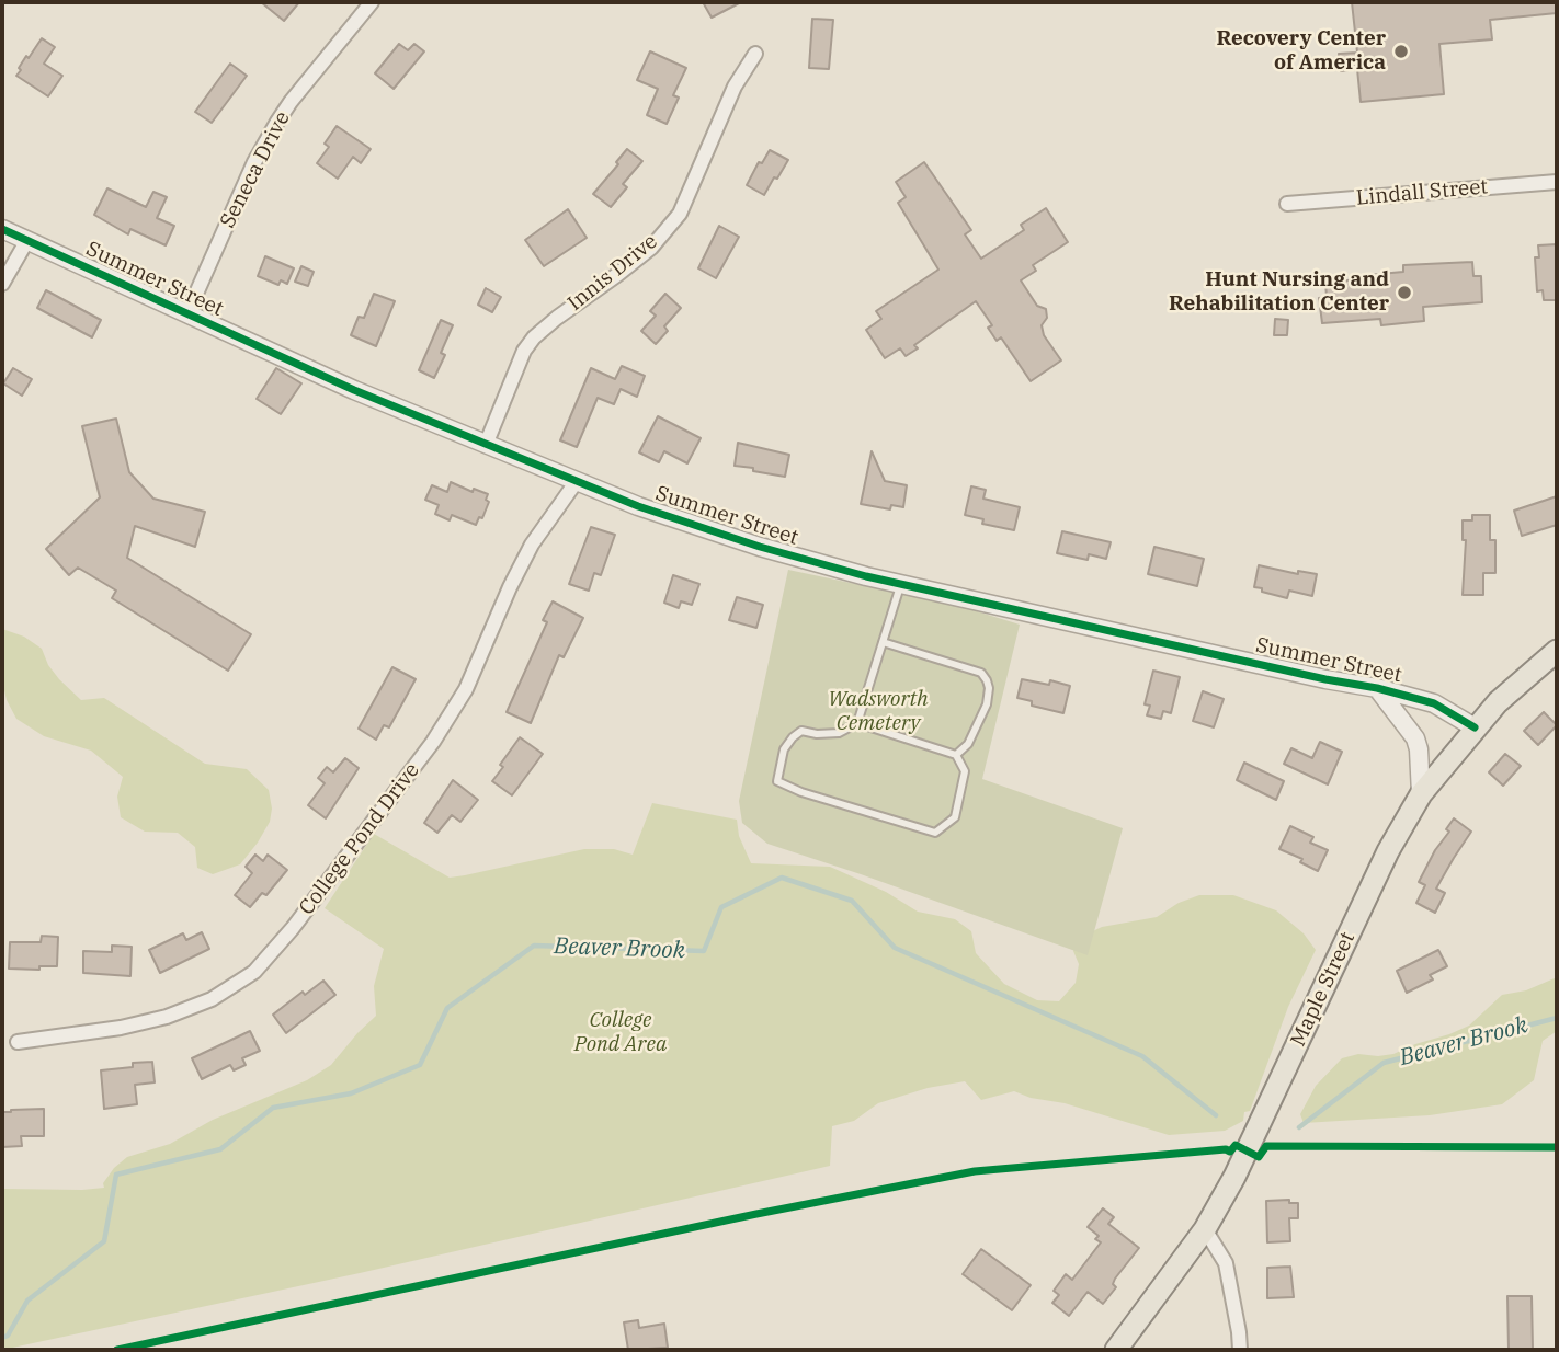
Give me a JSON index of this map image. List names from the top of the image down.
{
  "streets": {
    "main road": ["Maple Street"],
    "street": [
      "Seneca Drive",
      "Lindall Street",
      "Innis Drive",
      "Summer Street",
      "College Pond Drive"
    ]
  },
  "crossings": [
    ["Seneca Drive", "Summer Street"],
    ["Innis Drive", "Summer Street"],
    ["Summer Street", "College Pond Drive"],
    ["Summer Street", "Maple Street"]
  ],
  "water": ["Beaver Brook"],
  "parks": ["Wadsworth Cemetery", "College Pond Area"],
  "places": ["Recovery Center of America", "Hunt Nursing and Rehabilitation Center"]
}
